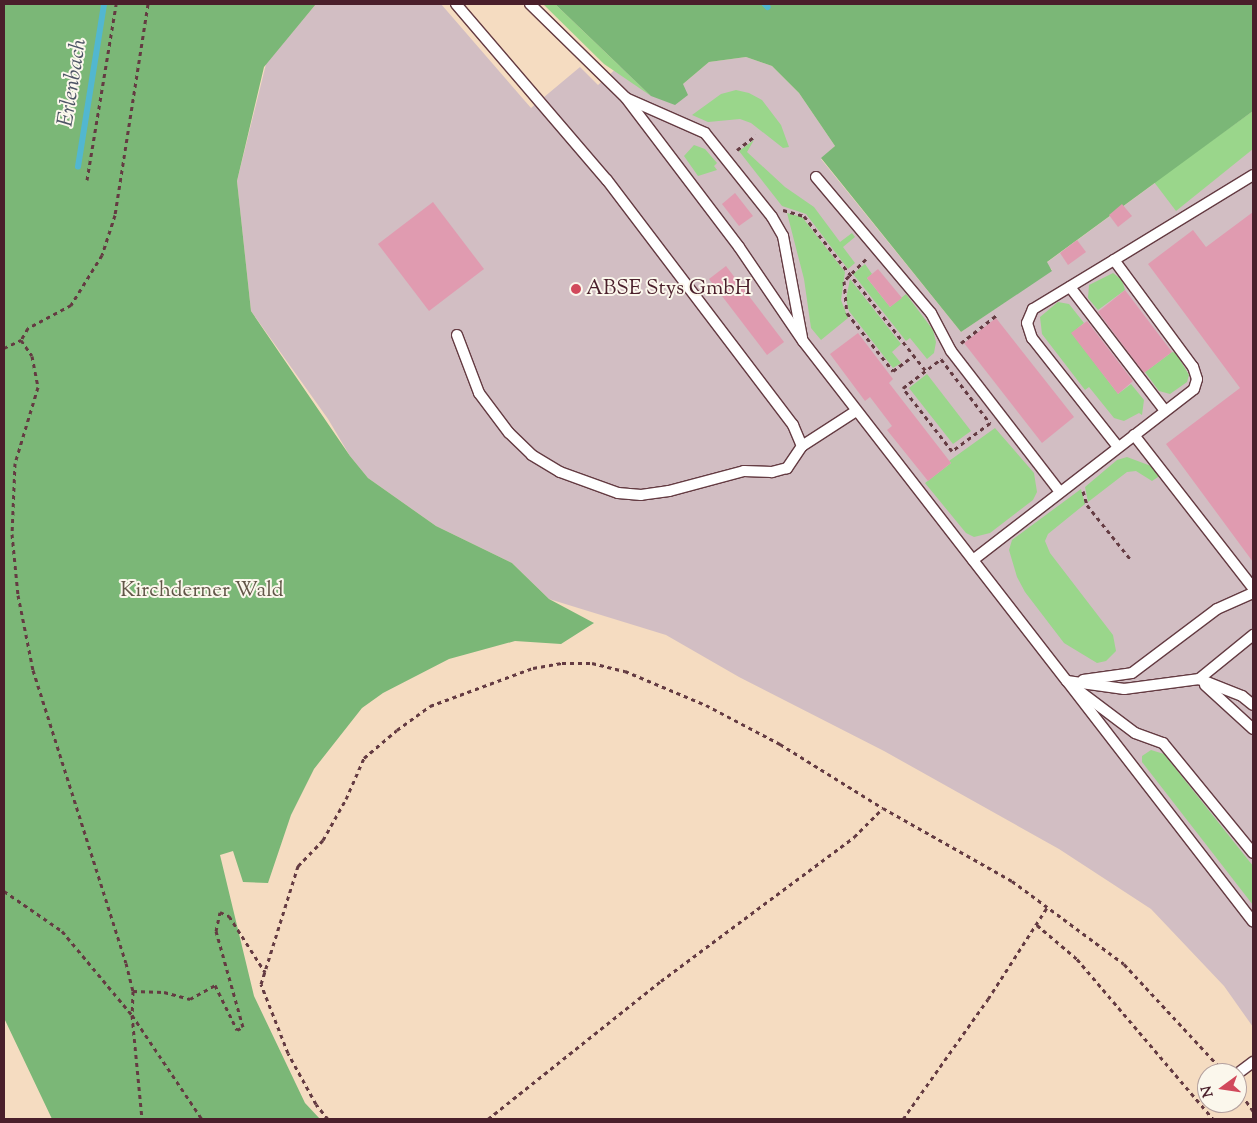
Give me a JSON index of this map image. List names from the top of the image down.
{
  "water": ["Erlenbach"],
  "parks": ["Kirchderner Wald"],
  "places": ["ABSE Stys GmbH"],
  "north": "left"
}
